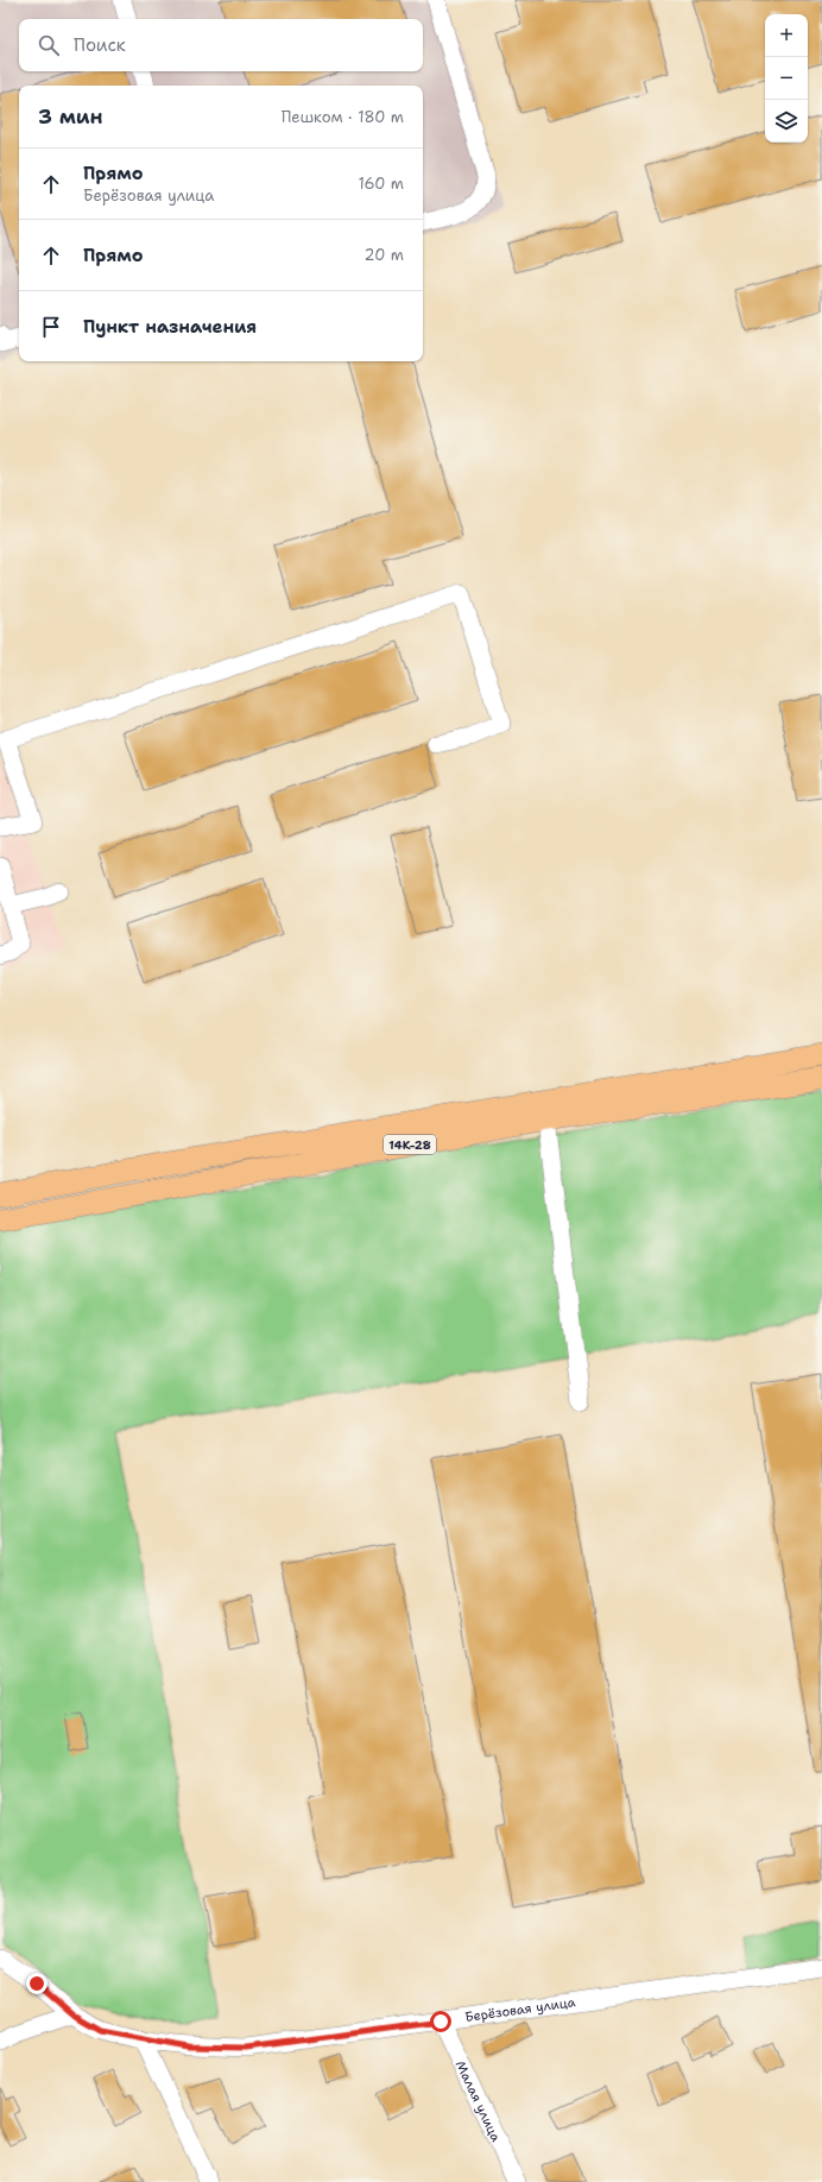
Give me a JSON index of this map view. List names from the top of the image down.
{
  "streets": {
    "main road": ["14К-28"],
    "street": ["Берёзовая улица", "Малая улица"]
  },
  "crossings": [
    ["Берёзовая улица", "Малая улица"]
  ],
  "page": {
    "map_buttons": ["+", "−"],
    "search": "Поиск",
    "heading": ["3 мин", "Пешком · 180 m"],
    "list": [
      ["Прямо", "Берёзовая улица", "160 m"],
      ["Прямо", "20 m"],
      "Пункт назначения"
    ]
  }
}
